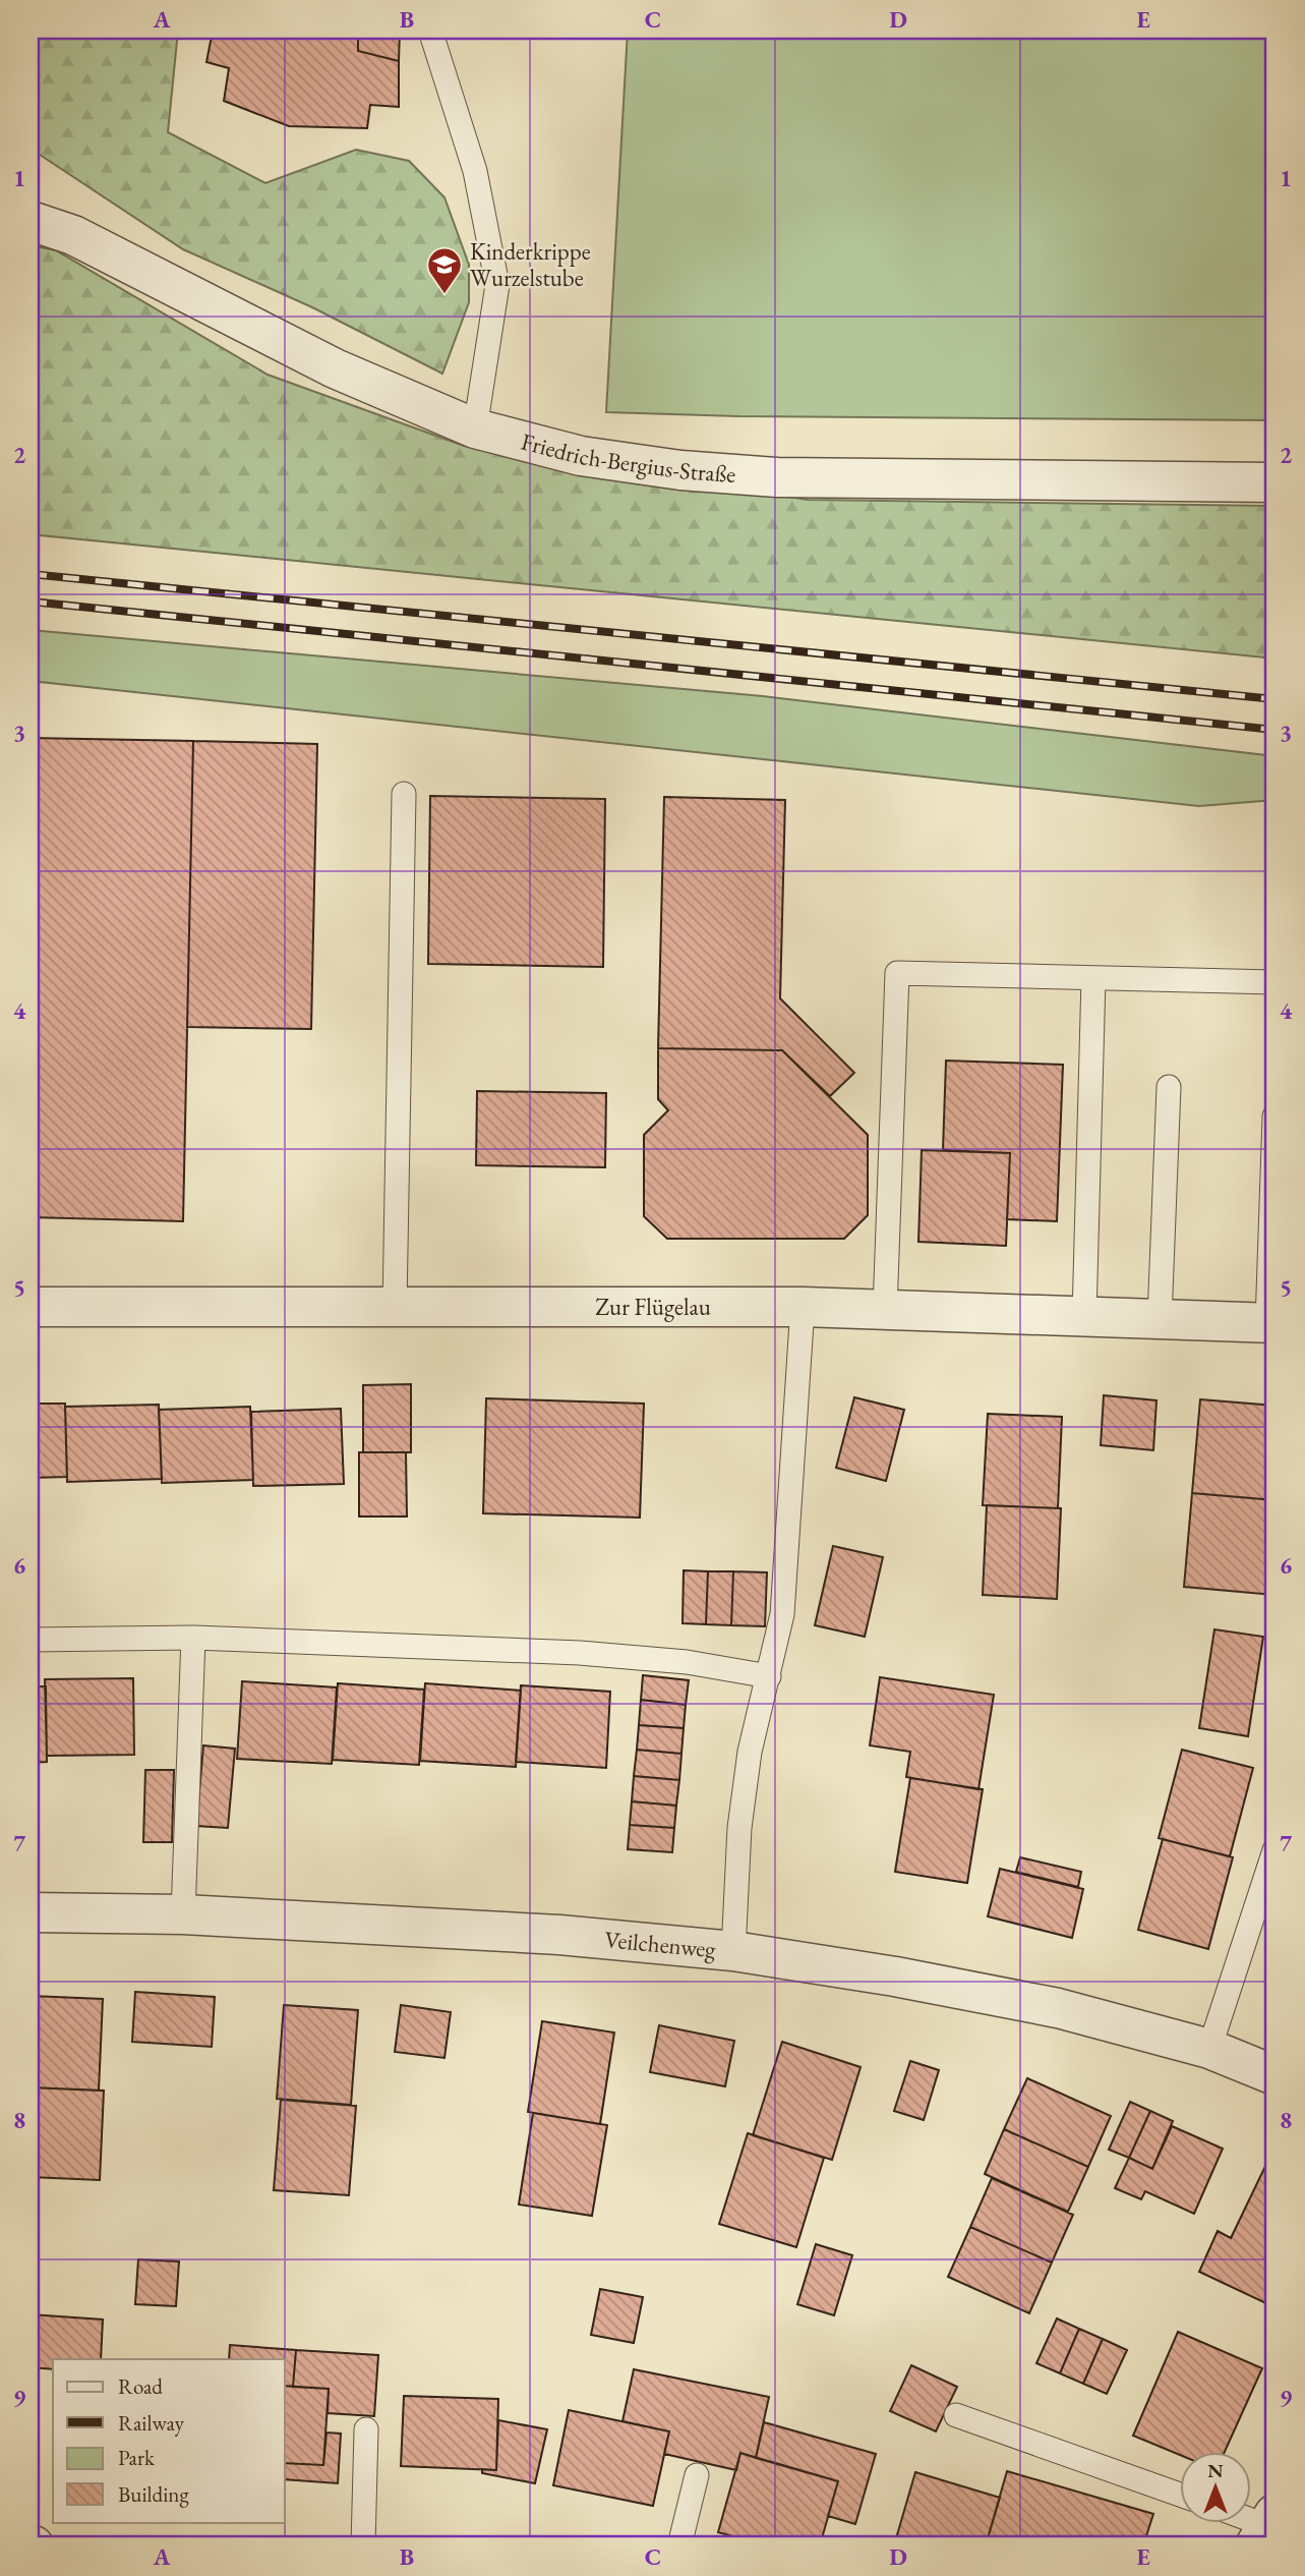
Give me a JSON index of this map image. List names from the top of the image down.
{
  "streets": {
    "street": ["Friedrich-Bergius-Straße", "Zur Flügelau", "Veilchenweg"]
  },
  "places": {
    "school or university": ["Kinderkrippe Wurzelstube"]
  },
  "legend": [
    "Road",
    "Railway",
    "Park",
    "Building"
  ],
  "north": "top",
  "grid": {
    "columns": [
      "A",
      "B",
      "C",
      "D",
      "E"
    ],
    "rows": [
      "1",
      "2",
      "3",
      "4",
      "5",
      "6",
      "7",
      "8",
      "9"
    ]
  }
}
